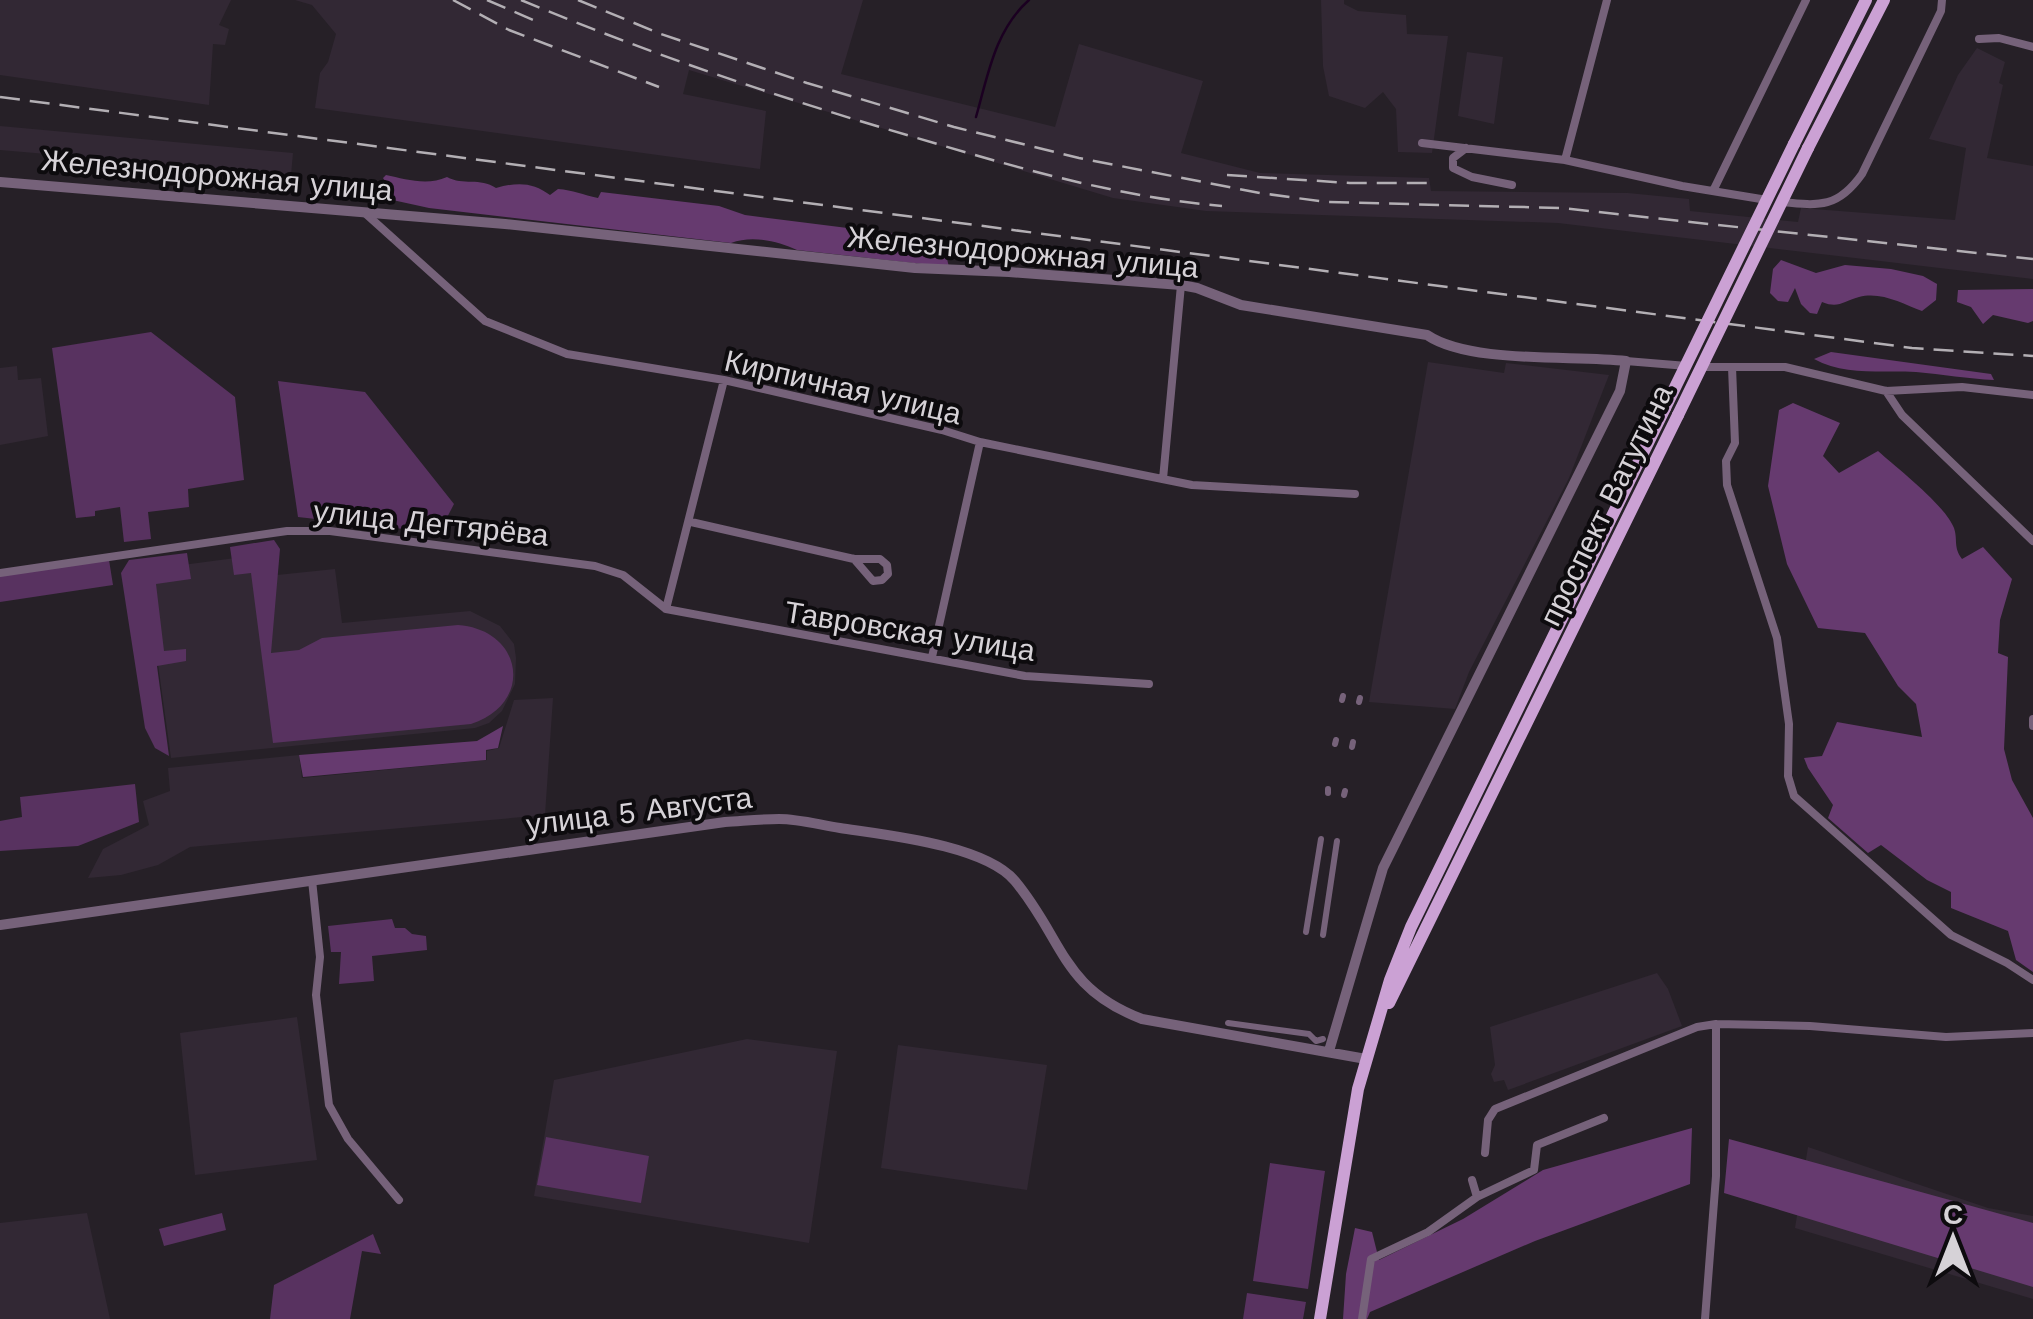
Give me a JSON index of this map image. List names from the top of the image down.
{
  "streets": {
    "main road": ["проспект Ватутина"],
    "street": [
      "Железнодорожная улица",
      "Кирпичная улица",
      "улица Дегтярёва",
      "Тавровская улица",
      "улица 5 Августа"
    ]
  },
  "crossings": [
    ["Железнодорожная улица", "Кирпичная улица"],
    ["проспект Ватутина", "улица 5 Августа"],
    ["улица Дегтярёва", "Тавровская улица"]
  ],
  "north": "top"
}
